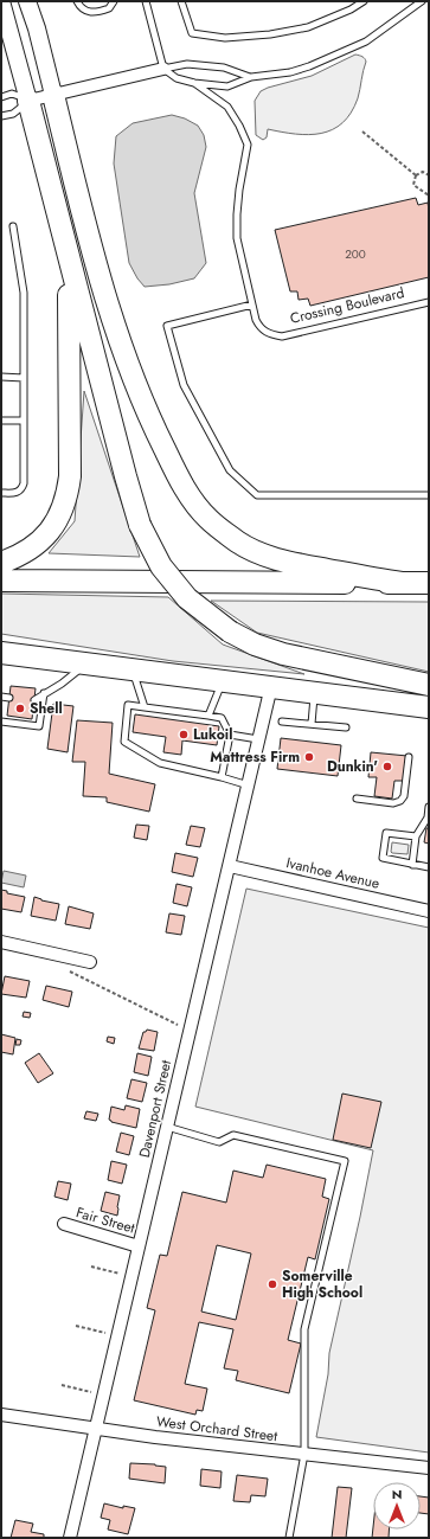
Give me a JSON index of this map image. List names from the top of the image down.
{
  "streets": {
    "street": [
      "Crossing Boulevard",
      "Ivanhoe Avenue",
      "Davenport Street",
      "Fair Street",
      "West Orchard Street"
    ]
  },
  "crossings": [
    ["Ivanhoe Avenue", "Davenport Street"],
    ["Davenport Street", "Fair Street"],
    ["Davenport Street", "West Orchard Street"]
  ],
  "places": [
    "Shell",
    "Lukoil",
    "Mattress Firm",
    "Dunkin'",
    "Somerville High School"
  ],
  "house_numbers": ["200"],
  "north": "top"
}
